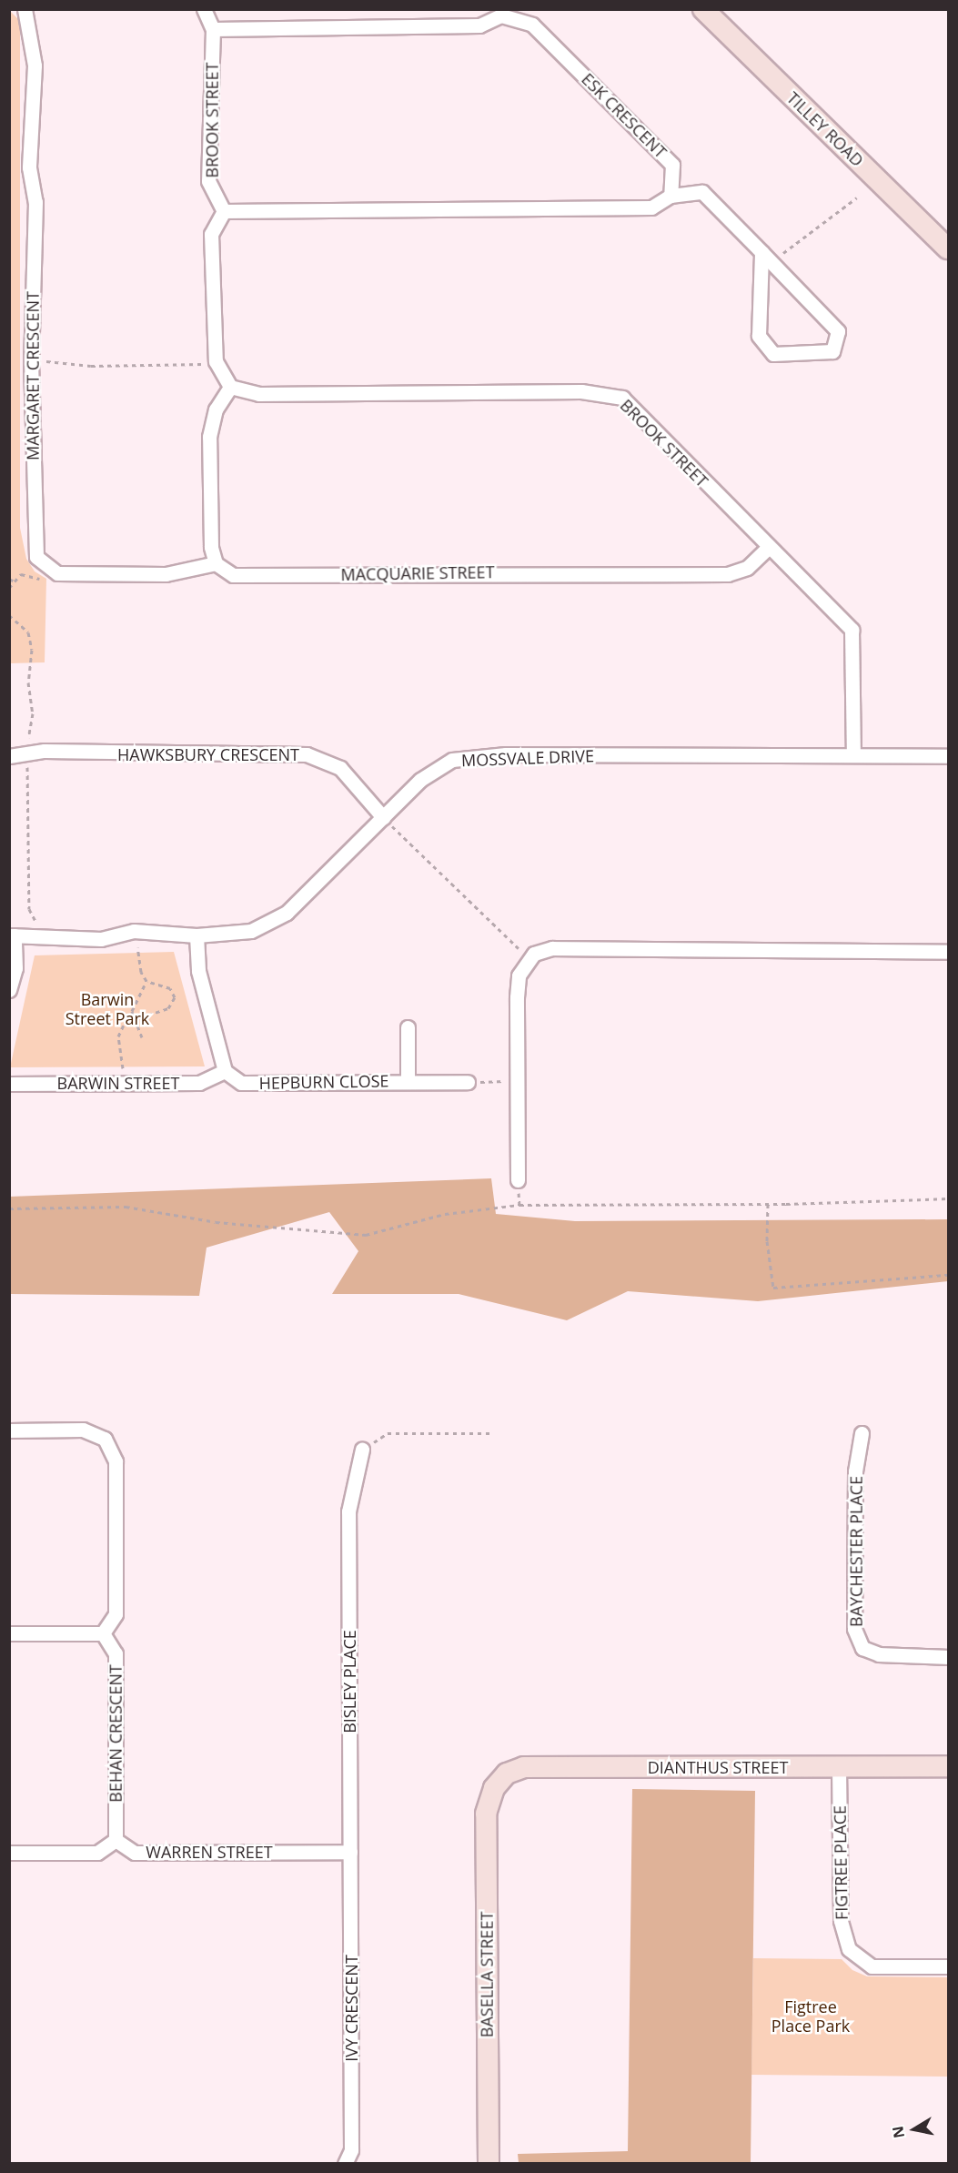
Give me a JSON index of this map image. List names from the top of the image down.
{
  "streets": {
    "street": [
      "ESK CRESCENT",
      "BROOK STREET",
      "TILLEY ROAD",
      "MARGARET CRESCENT",
      "MACQUARIE STREET",
      "HAWKSBURY CRESCENT",
      "MOSSVALE DRIVE",
      "HEPBURN CLOSE",
      "BARWIN STREET",
      "BAYCHESTER PLACE",
      "BISLEY PLACE",
      "BEHAN CRESCENT",
      "DIANTHUS STREET",
      "WARREN STREET",
      "FIGTREE PLACE",
      "BASELLA STREET",
      "IVY CRESCENT"
    ]
  },
  "crossings": [
    ["ESK CRESCENT", "BROOK STREET"],
    ["BROOK STREET", "MACQUARIE STREET"],
    ["BROOK STREET", "MOSSVALE DRIVE"],
    ["HAWKSBURY CRESCENT", "MOSSVALE DRIVE"],
    ["HEPBURN CLOSE", "BARWIN STREET"],
    ["BISLEY PLACE", "WARREN STREET"],
    ["BISLEY PLACE", "IVY CRESCENT"],
    ["BEHAN CRESCENT", "WARREN STREET"],
    ["DIANTHUS STREET", "FIGTREE PLACE"],
    ["DIANTHUS STREET", "BASELLA STREET"],
    ["WARREN STREET", "IVY CRESCENT"]
  ],
  "parks": ["Barwin Street Park", "Figtree Place Park"],
  "north": "left"
}
